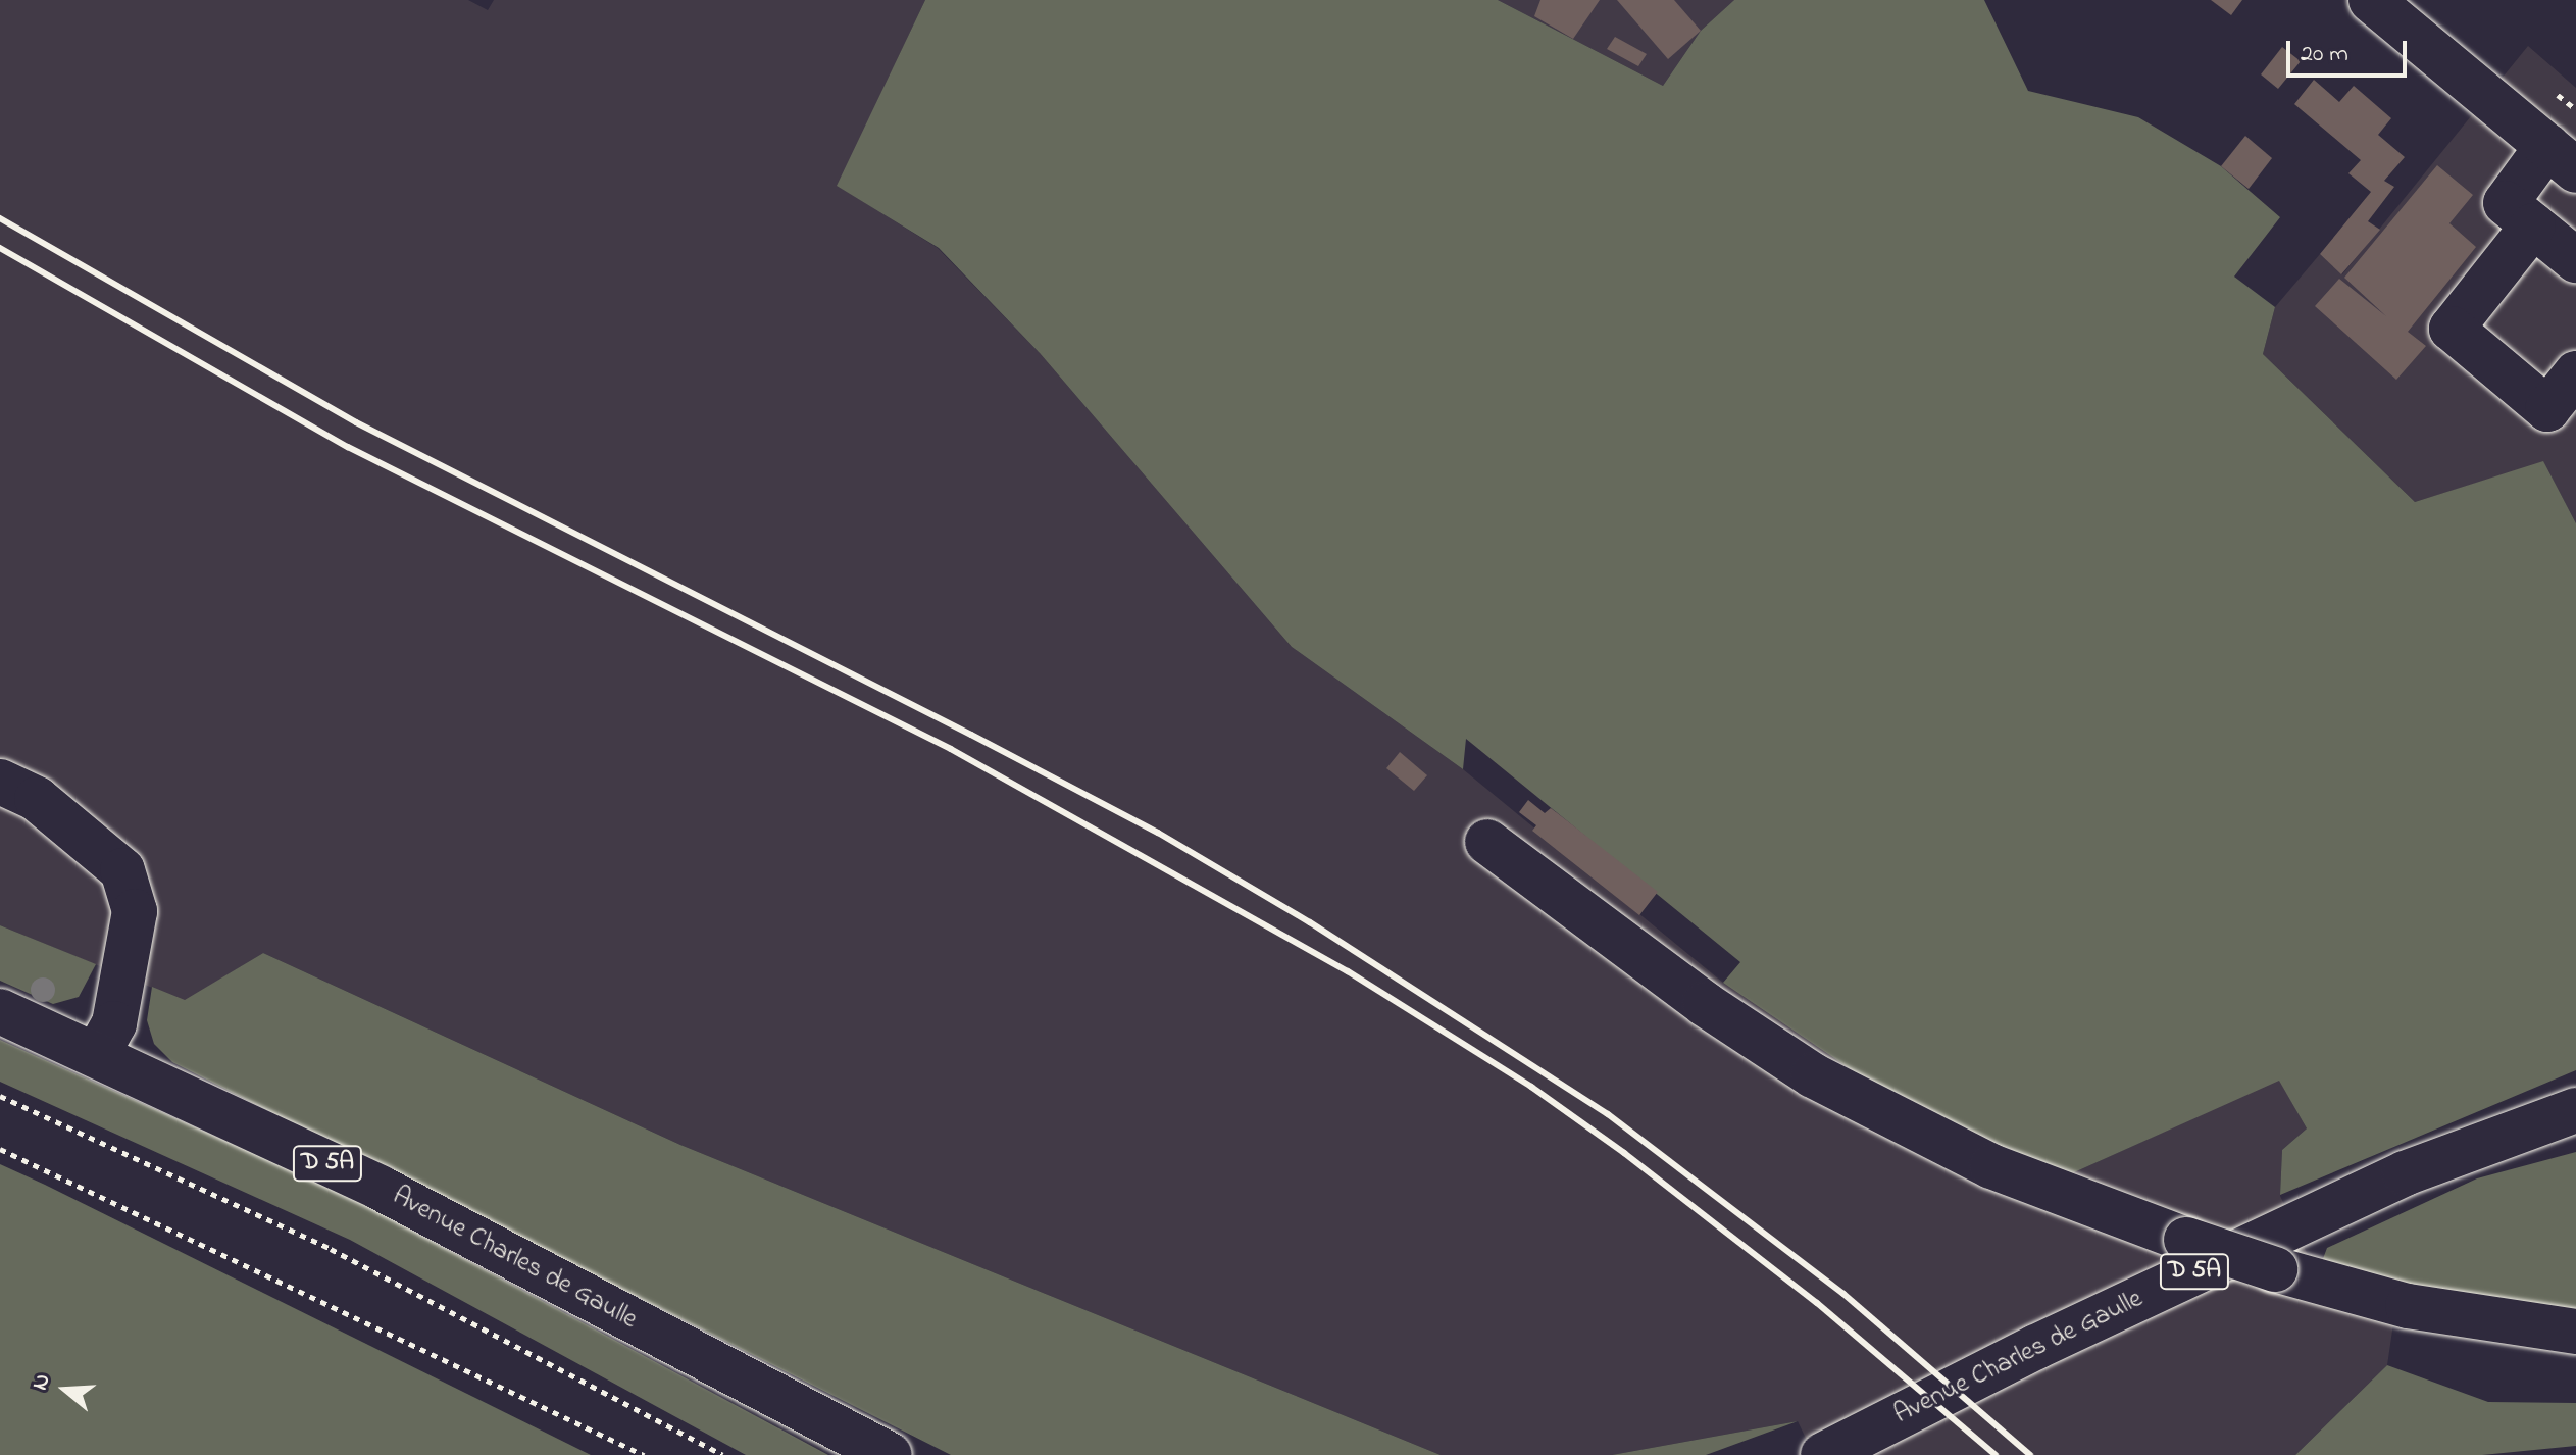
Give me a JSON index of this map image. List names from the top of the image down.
{
  "streets": {
    "main road": ["D 5A", "Avenue Charles de Gaulle"]
  },
  "scale_bar": "20 m",
  "north": "left"
}
